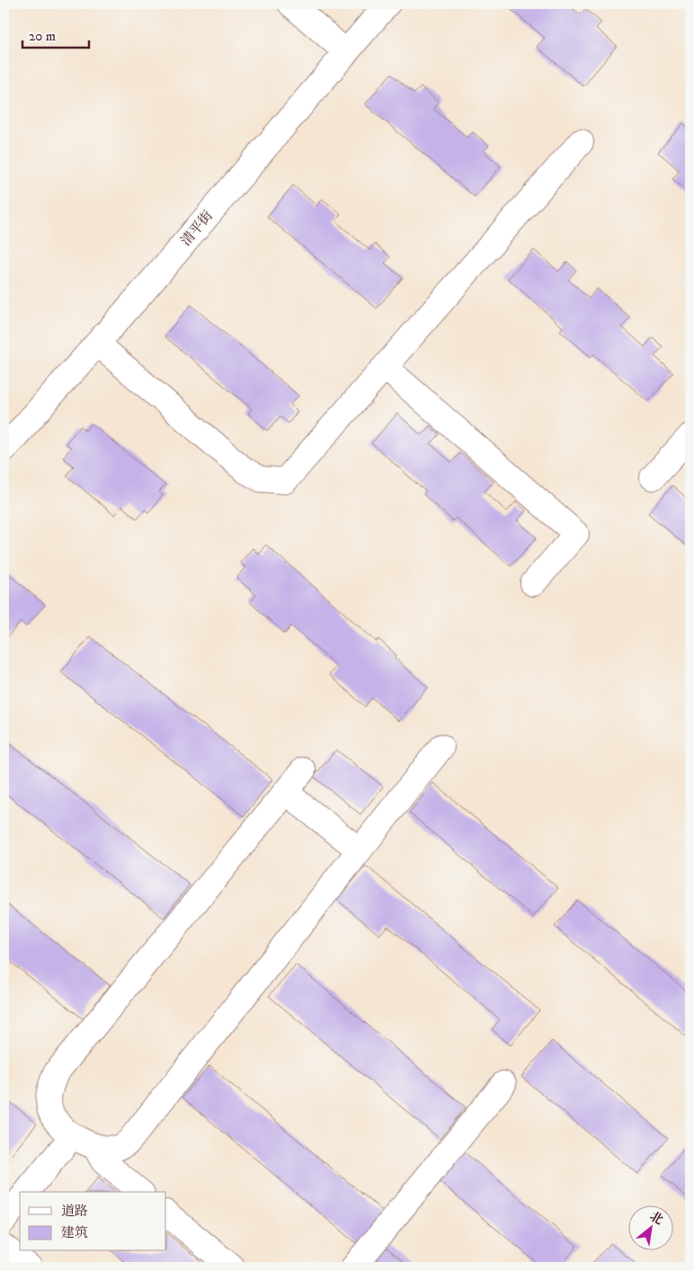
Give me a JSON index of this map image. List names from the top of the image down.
{
  "streets": {
    "street": ["清平街"]
  },
  "legend": ["道路", "建筑"],
  "scale_bar": "20 m",
  "north": "top right"
}
